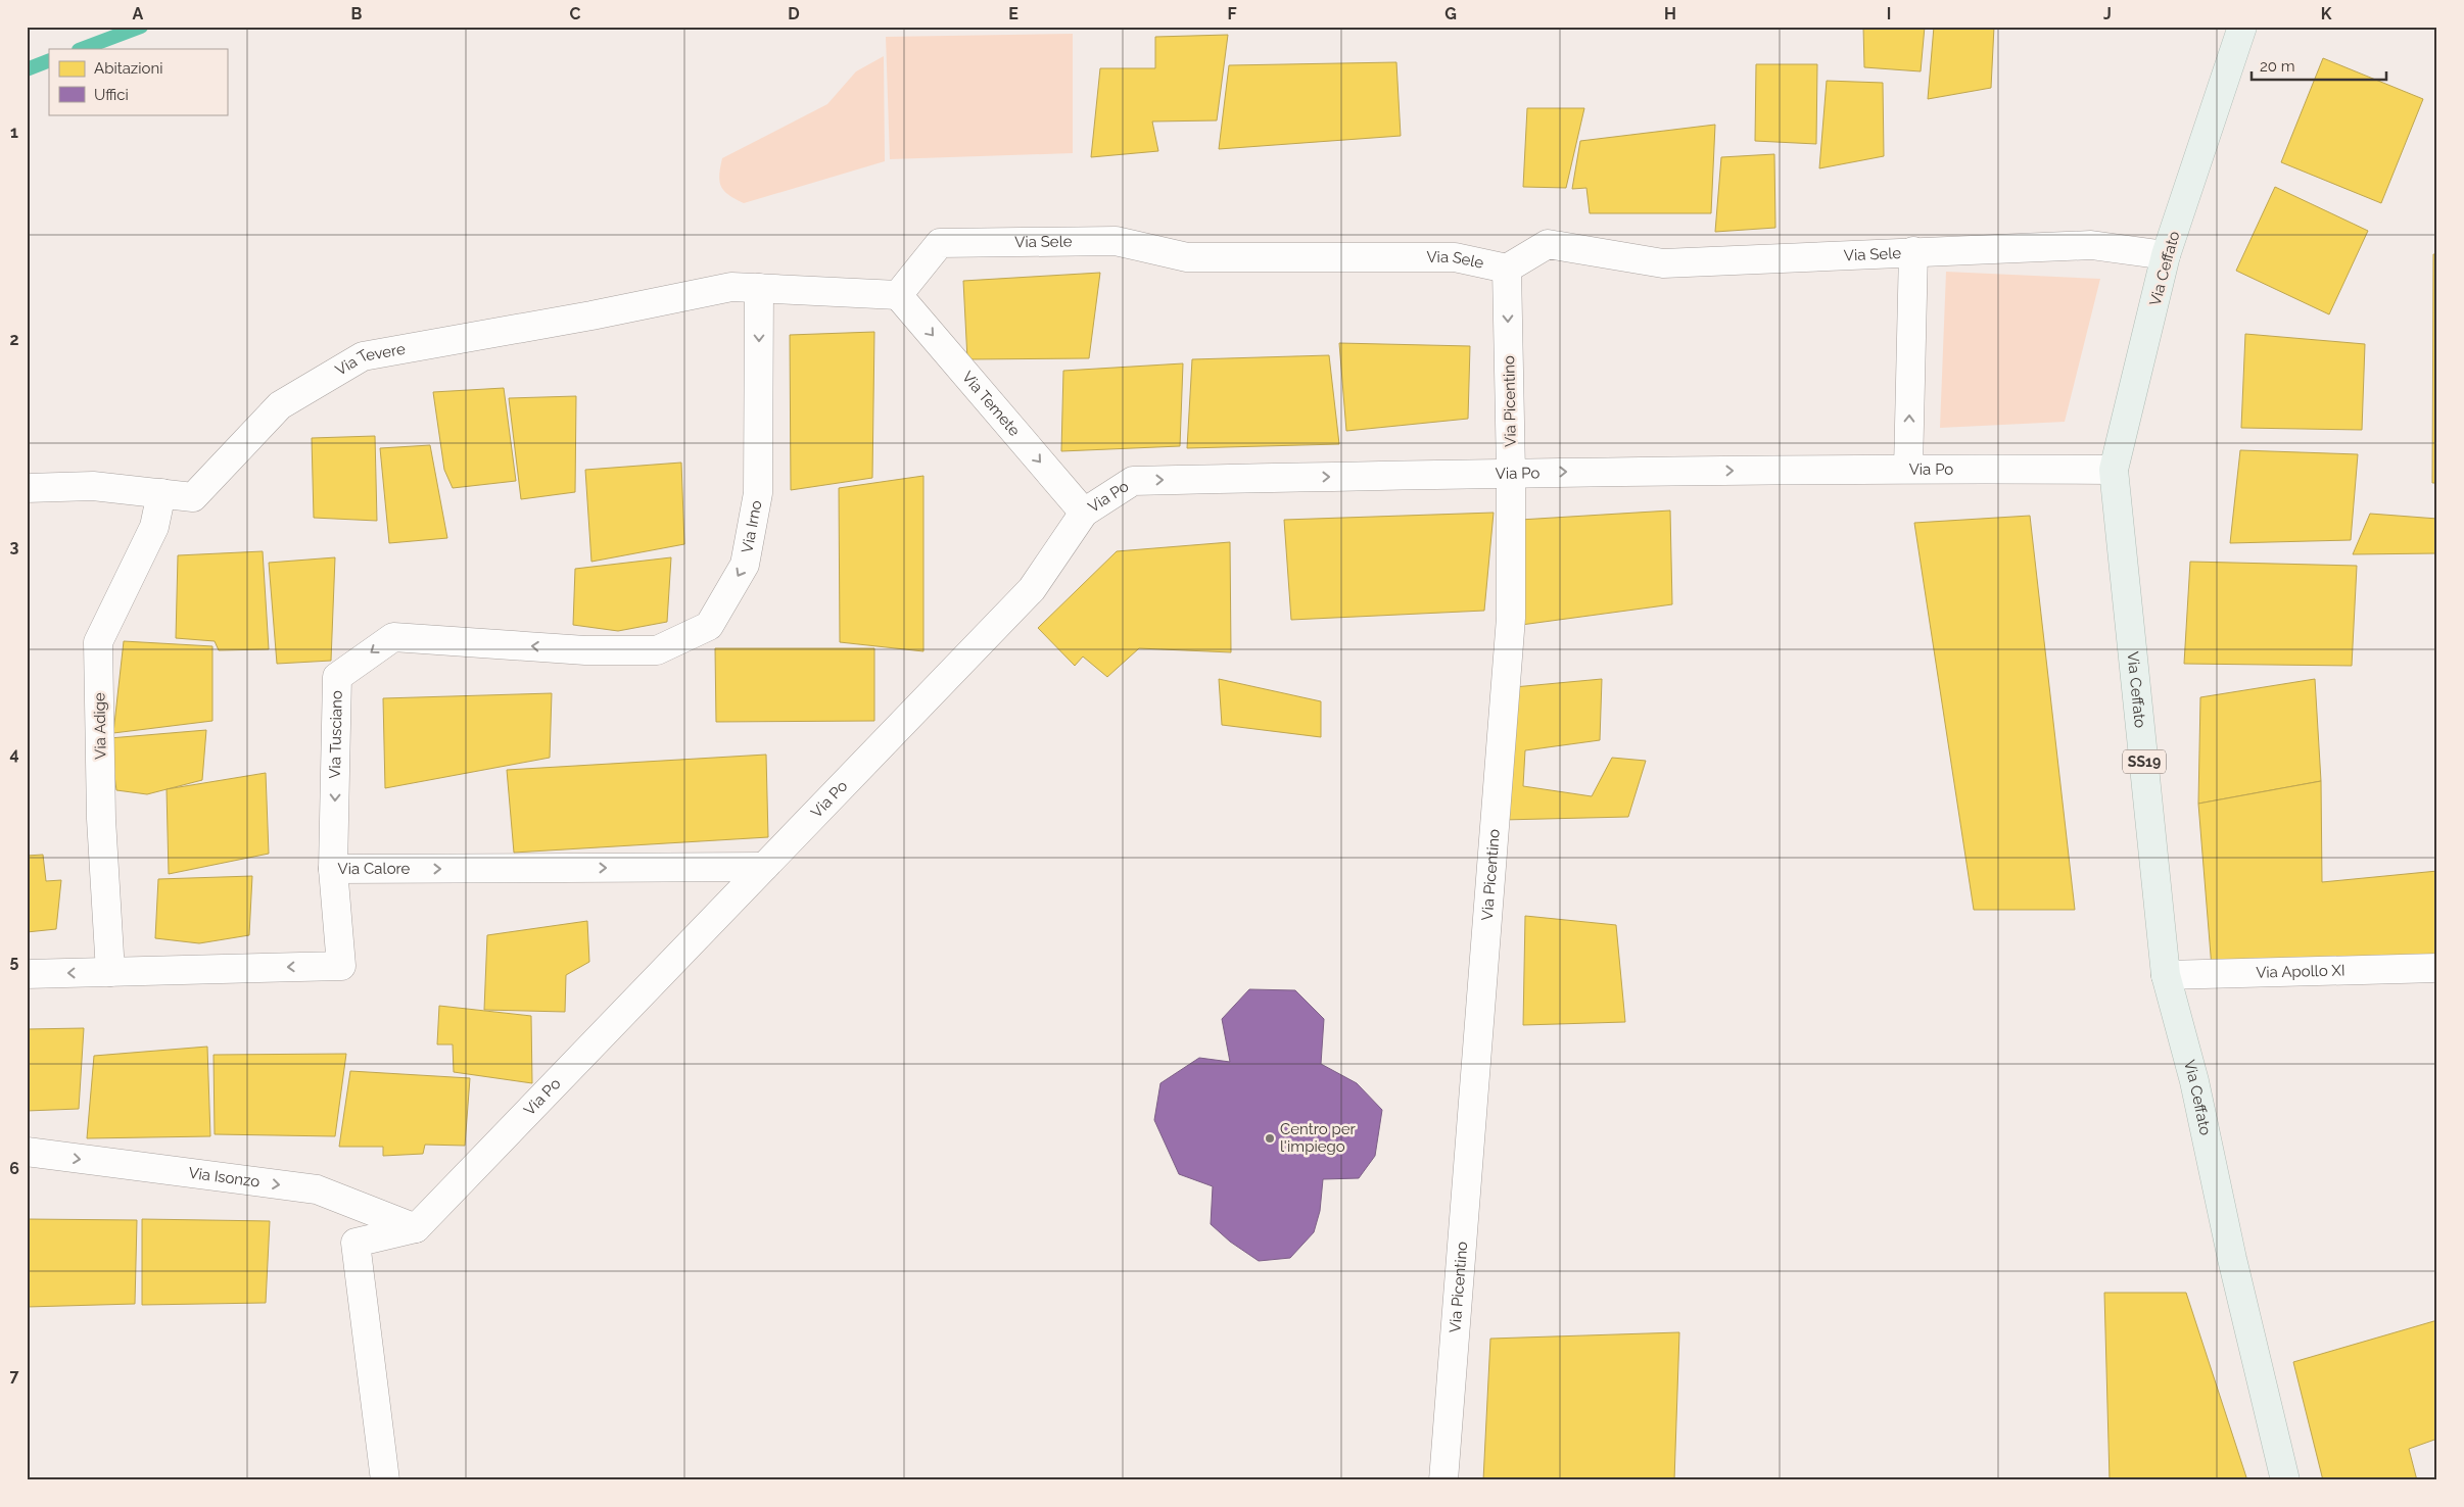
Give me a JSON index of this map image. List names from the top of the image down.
{
  "streets": {
    "main road": ["Via Ceffato", "SS19"],
    "street": [
      "Via Sele",
      "Via Tevere",
      "Via Picentino",
      "Via Temete",
      "Via Po",
      "Via Irno",
      "Via Adige",
      "Via Tusciano",
      "Via Calore",
      "Via Apollo XI",
      "Via Isonzo"
    ]
  },
  "crossings": [
    ["Via Sele", "Via Ceffato"],
    ["Via Sele", "Via Picentino"],
    ["Via Sele", "Via Temete"],
    ["Via Ceffato", "Via Po"],
    ["Via Ceffato", "Via Apollo XI"],
    ["Via Tevere", "Via Irno"],
    ["Via Tevere", "Via Adige"],
    ["Via Picentino", "Via Po"],
    ["Via Temete", "Via Po"],
    ["Via Po", "Via Calore"],
    ["Via Po", "Via Isonzo"],
    ["Via Irno", "Via Tusciano"],
    ["Via Adige", "Via Calore"],
    ["Via Tusciano", "Via Calore"]
  ],
  "one_way": [
    "Via Temete",
    "Via Po",
    "Via Irno",
    "Via Isonzo"
  ],
  "places": ["Centro per l'impiego"],
  "legend": ["Abitazioni", "Uffici"],
  "scale_bar": "20 m",
  "grid": {
    "columns": [
      "A",
      "B",
      "C",
      "D",
      "E",
      "F",
      "G",
      "H",
      "I",
      "J",
      "K"
    ],
    "rows": [
      "1",
      "2",
      "3",
      "4",
      "5",
      "6",
      "7"
    ]
  }
}
